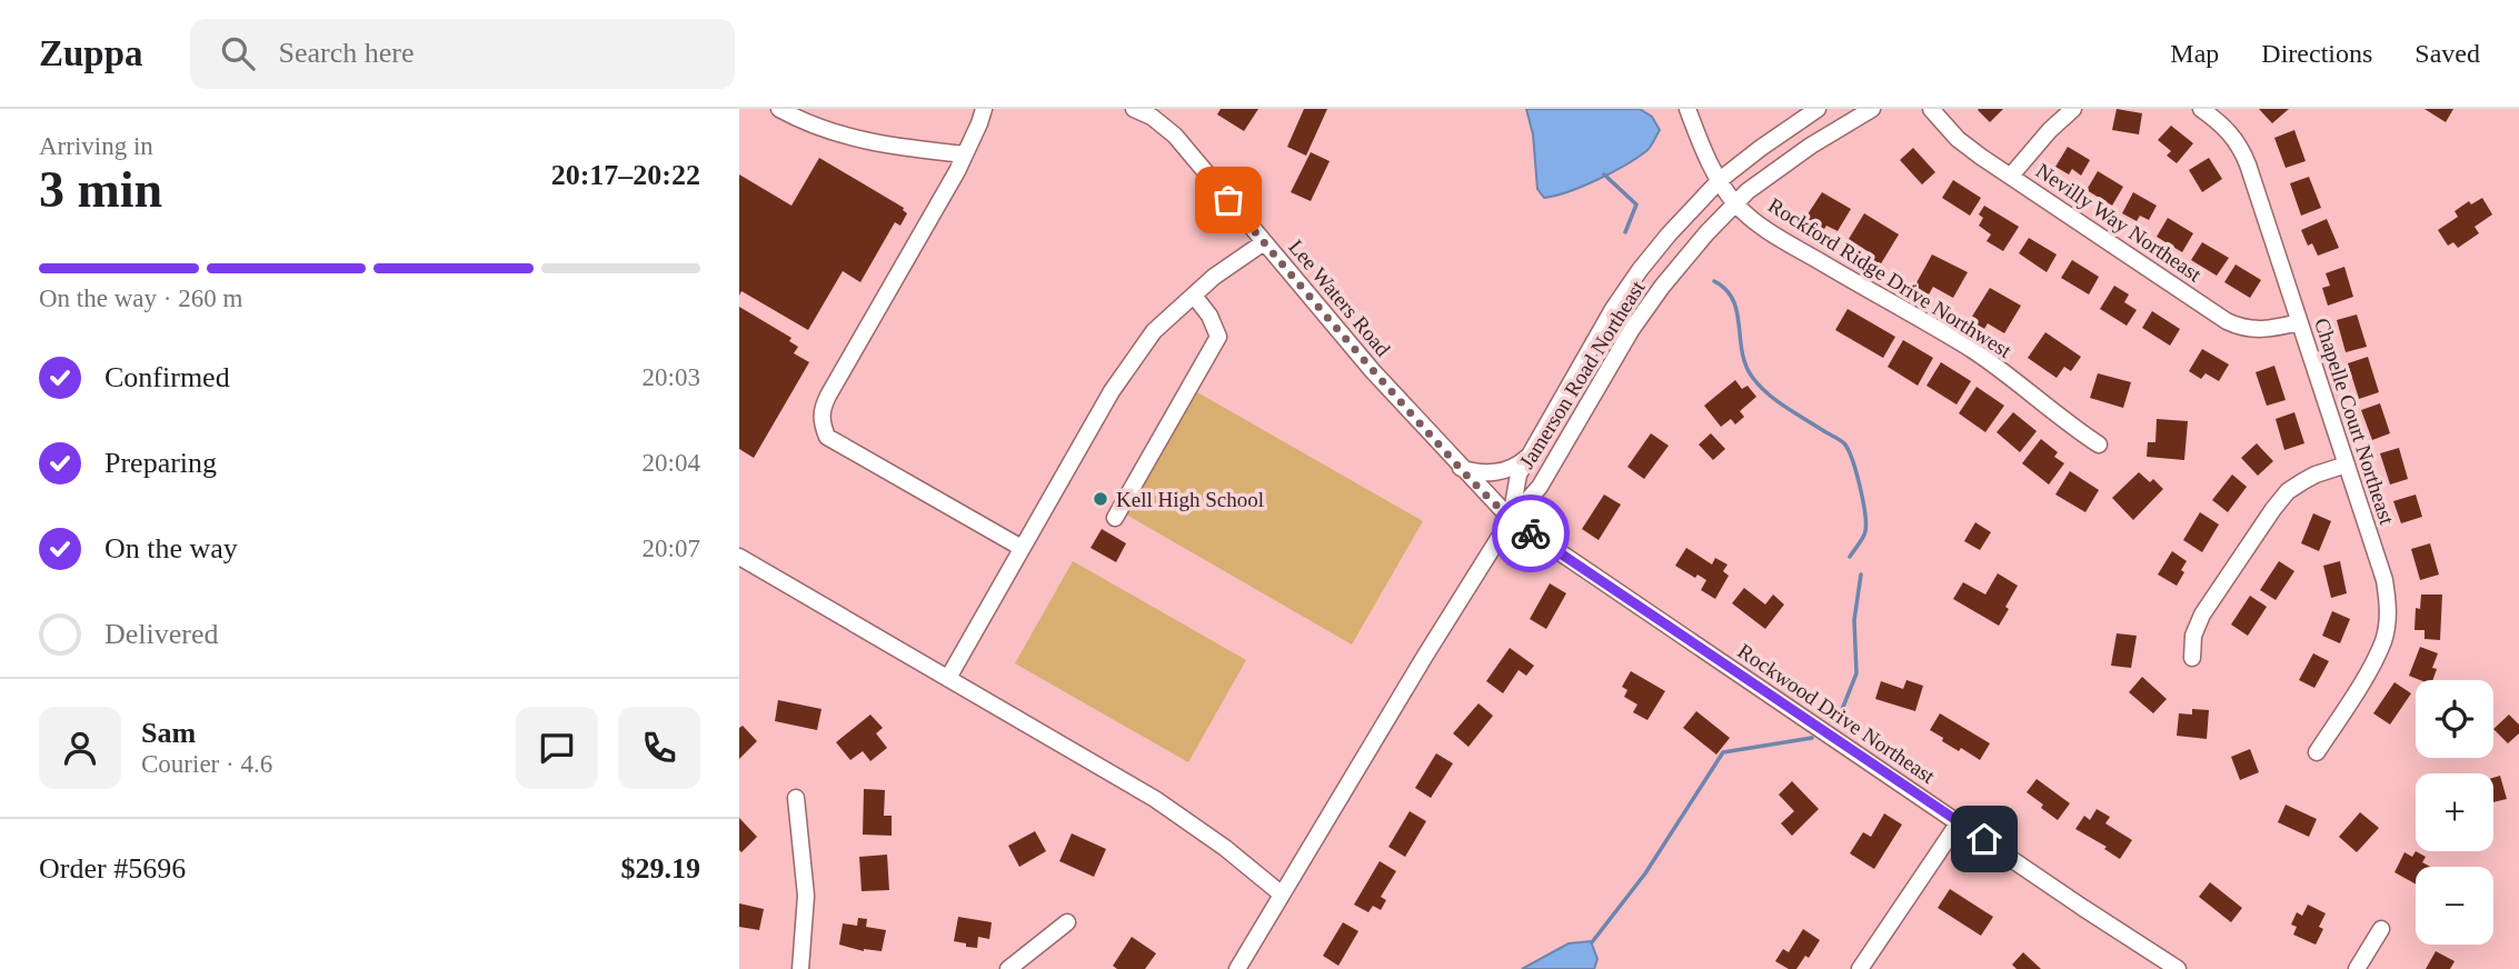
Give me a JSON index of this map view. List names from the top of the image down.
{
  "streets": {
    "street": [
      "Nevilly Way Northeast",
      "Rockford Ridge Drive Northwest",
      "Lee Waters Road",
      "Jamerson Road Northeast",
      "Chapelle Court Northeast",
      "Rockwood Drive Northeast"
    ]
  },
  "crossings": [
    ["Nevilly Way Northeast", "Chapelle Court Northeast"],
    ["Rockford Ridge Drive Northwest", "Jamerson Road Northeast"],
    ["Lee Waters Road", "Jamerson Road Northeast"],
    ["Lee Waters Road", "Rockwood Drive Northeast"],
    ["Jamerson Road Northeast", "Rockwood Drive Northeast"]
  ],
  "places": ["Kell High School"],
  "page": {
    "header": "Zuppa",
    "search": "Search here",
    "nav": ["Map", "Directions", "Saved"],
    "heading": ["3 min", "Arriving in", "20:17–20:22"],
    "panel": [
      "Sam",
      "Courier · 4.6",
      "Order #5696",
      "$29.19"
    ],
    "bar": "On the way · 260 m",
    "list": [
      ["Confirmed", "20:03"],
      ["Preparing", "20:04"],
      ["On the way", "20:07"],
      "Delivered"
    ],
    "map_buttons": ["+", "−"]
  }
}
